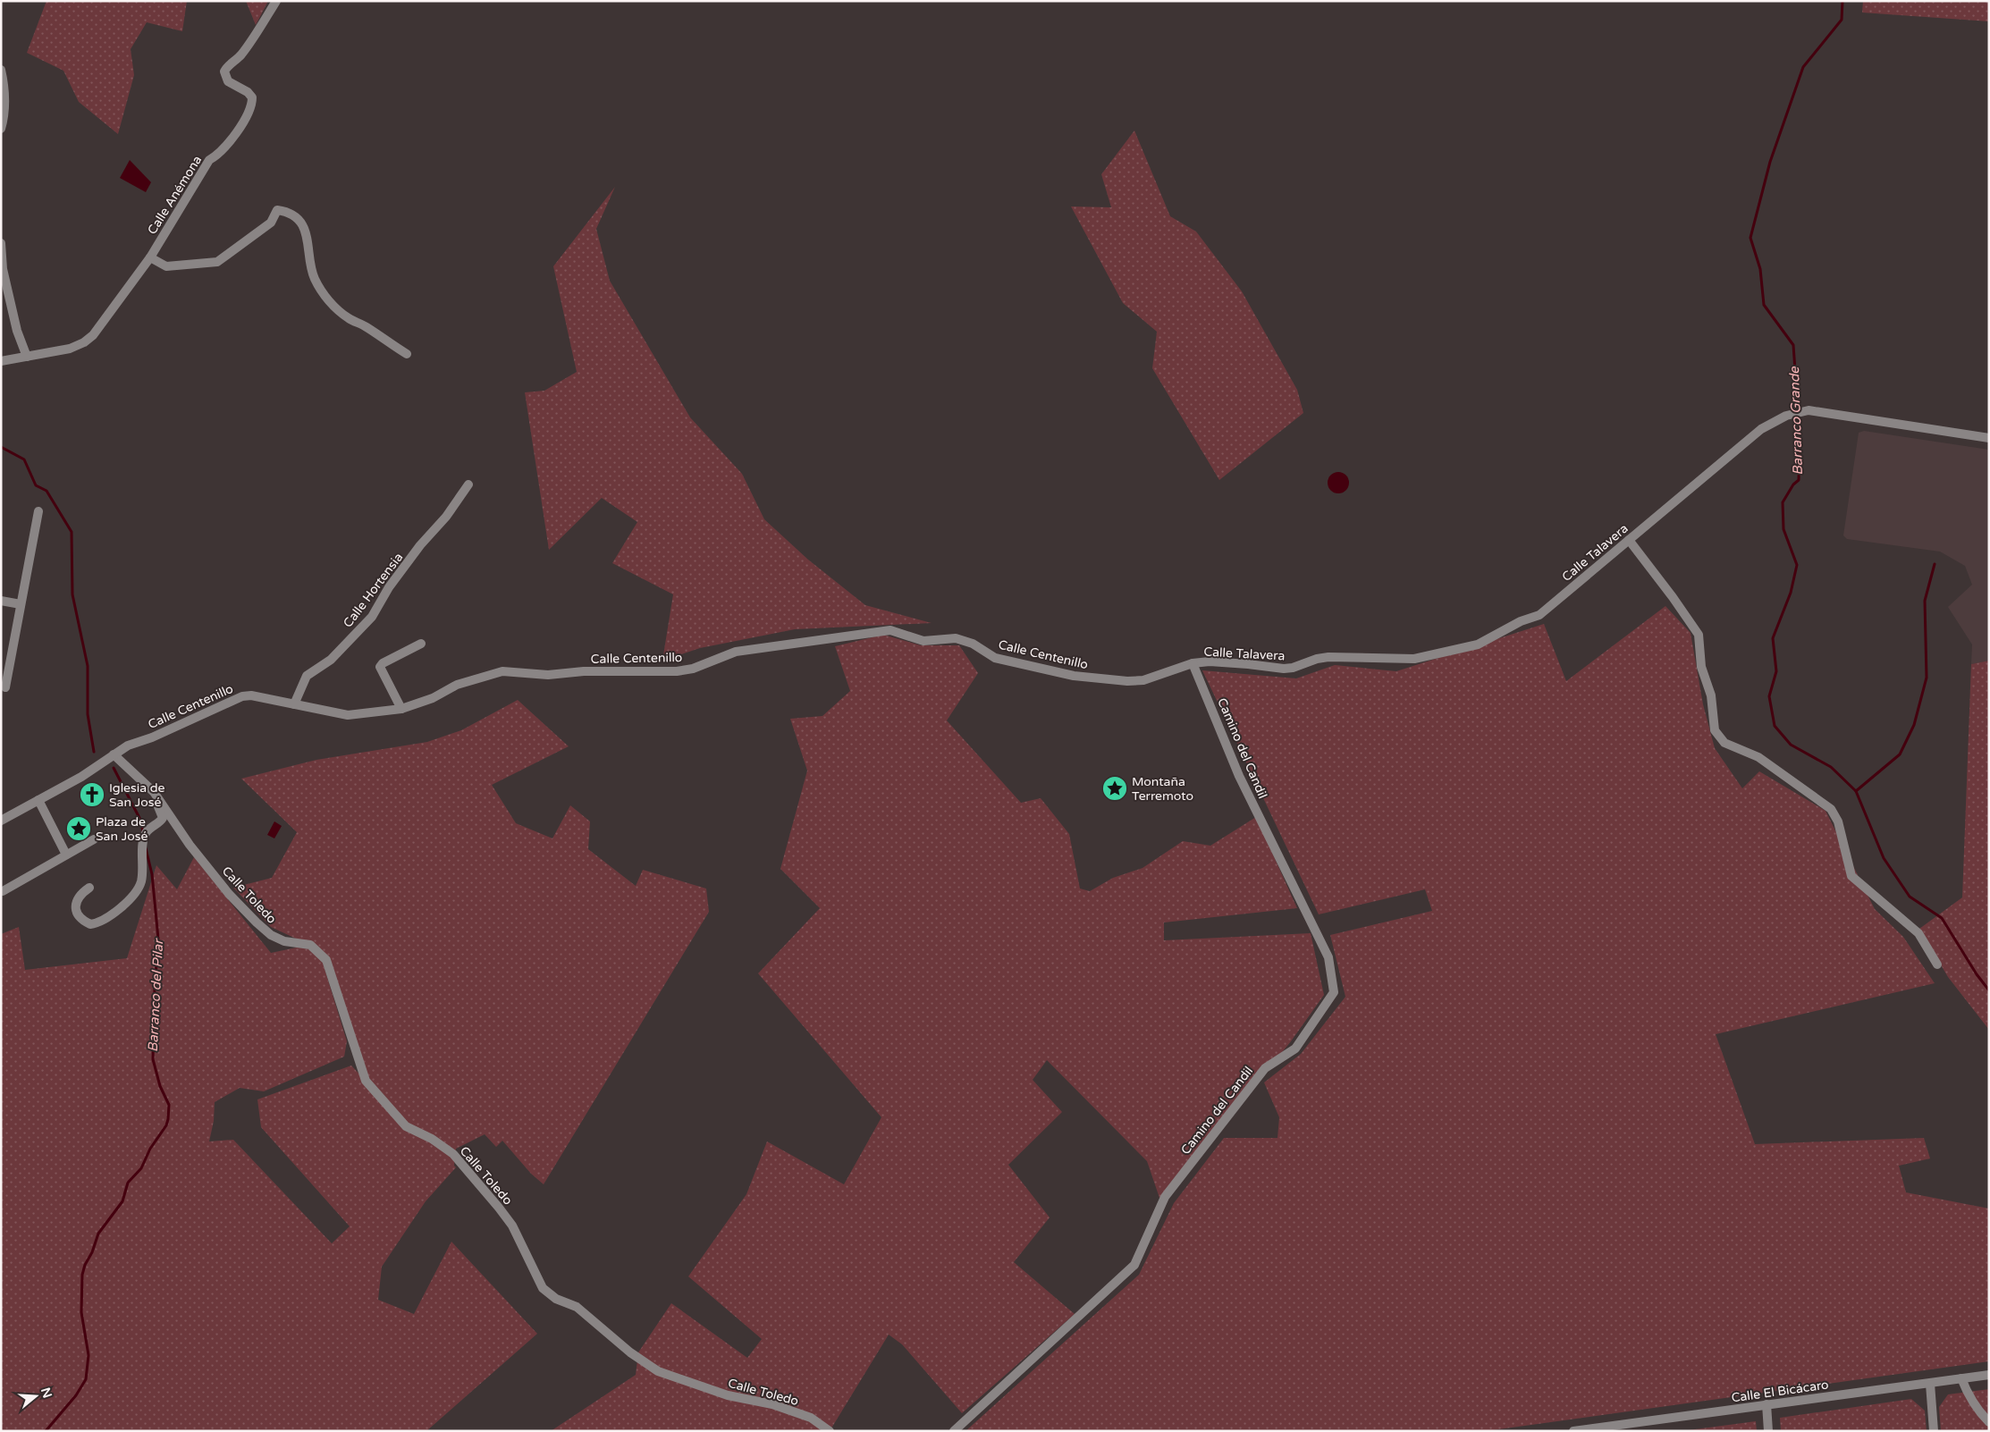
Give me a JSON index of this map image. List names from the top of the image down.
{
  "streets": {
    "street": [
      "Calle Anémona",
      "Calle Talavera",
      "Calle Hortensia",
      "Calle Centenillo",
      "Camino del Candil",
      "Calle Toledo",
      "Calle El Bicácaro"
    ]
  },
  "crossings": [
    ["Calle Talavera", "Calle Centenillo"],
    ["Calle Talavera", "Camino del Candil"],
    ["Calle Hortensia", "Calle Centenillo"],
    ["Calle Centenillo", "Camino del Candil"],
    ["Calle Centenillo", "Calle Toledo"]
  ],
  "water": ["Barranco Grande", "Barranco del Pilar"],
  "places": {
    "place": ["Montaña Terremoto", "Plaza de San José"],
    "church": ["Iglesia de San José"]
  },
  "north": "right"
}
